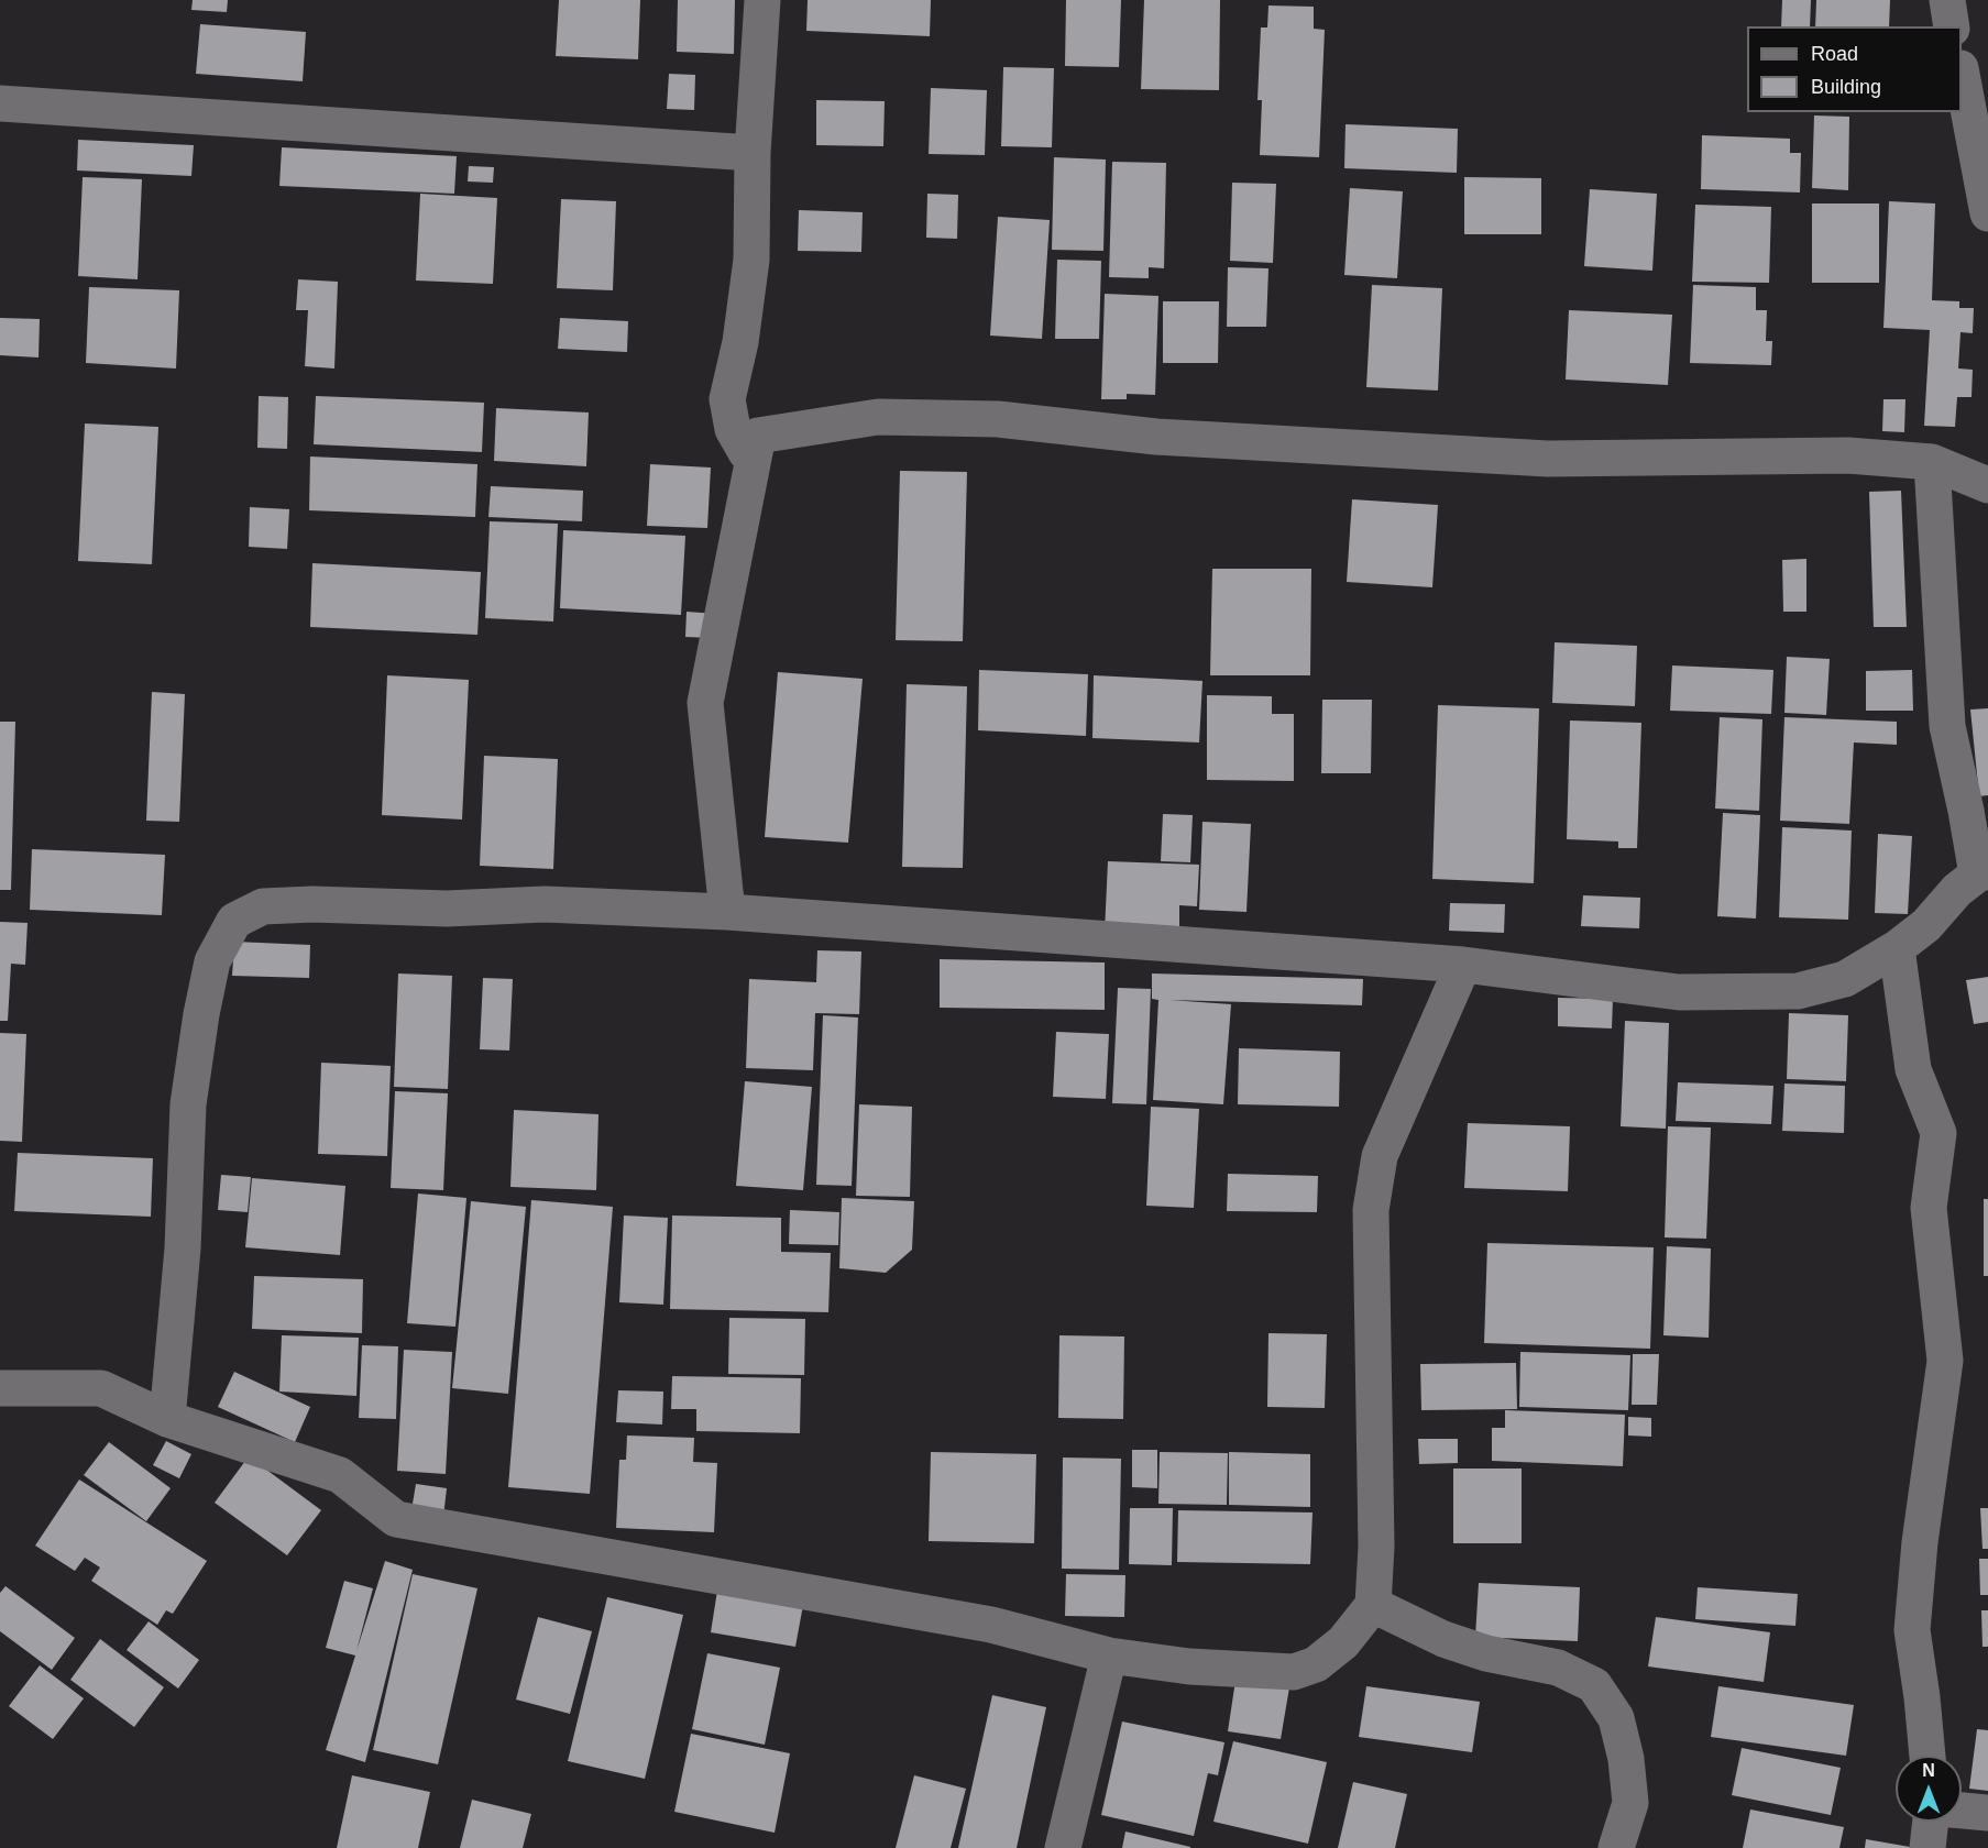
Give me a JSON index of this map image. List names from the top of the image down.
{
  "legend": ["Road", "Building"],
  "north": "top"
}
